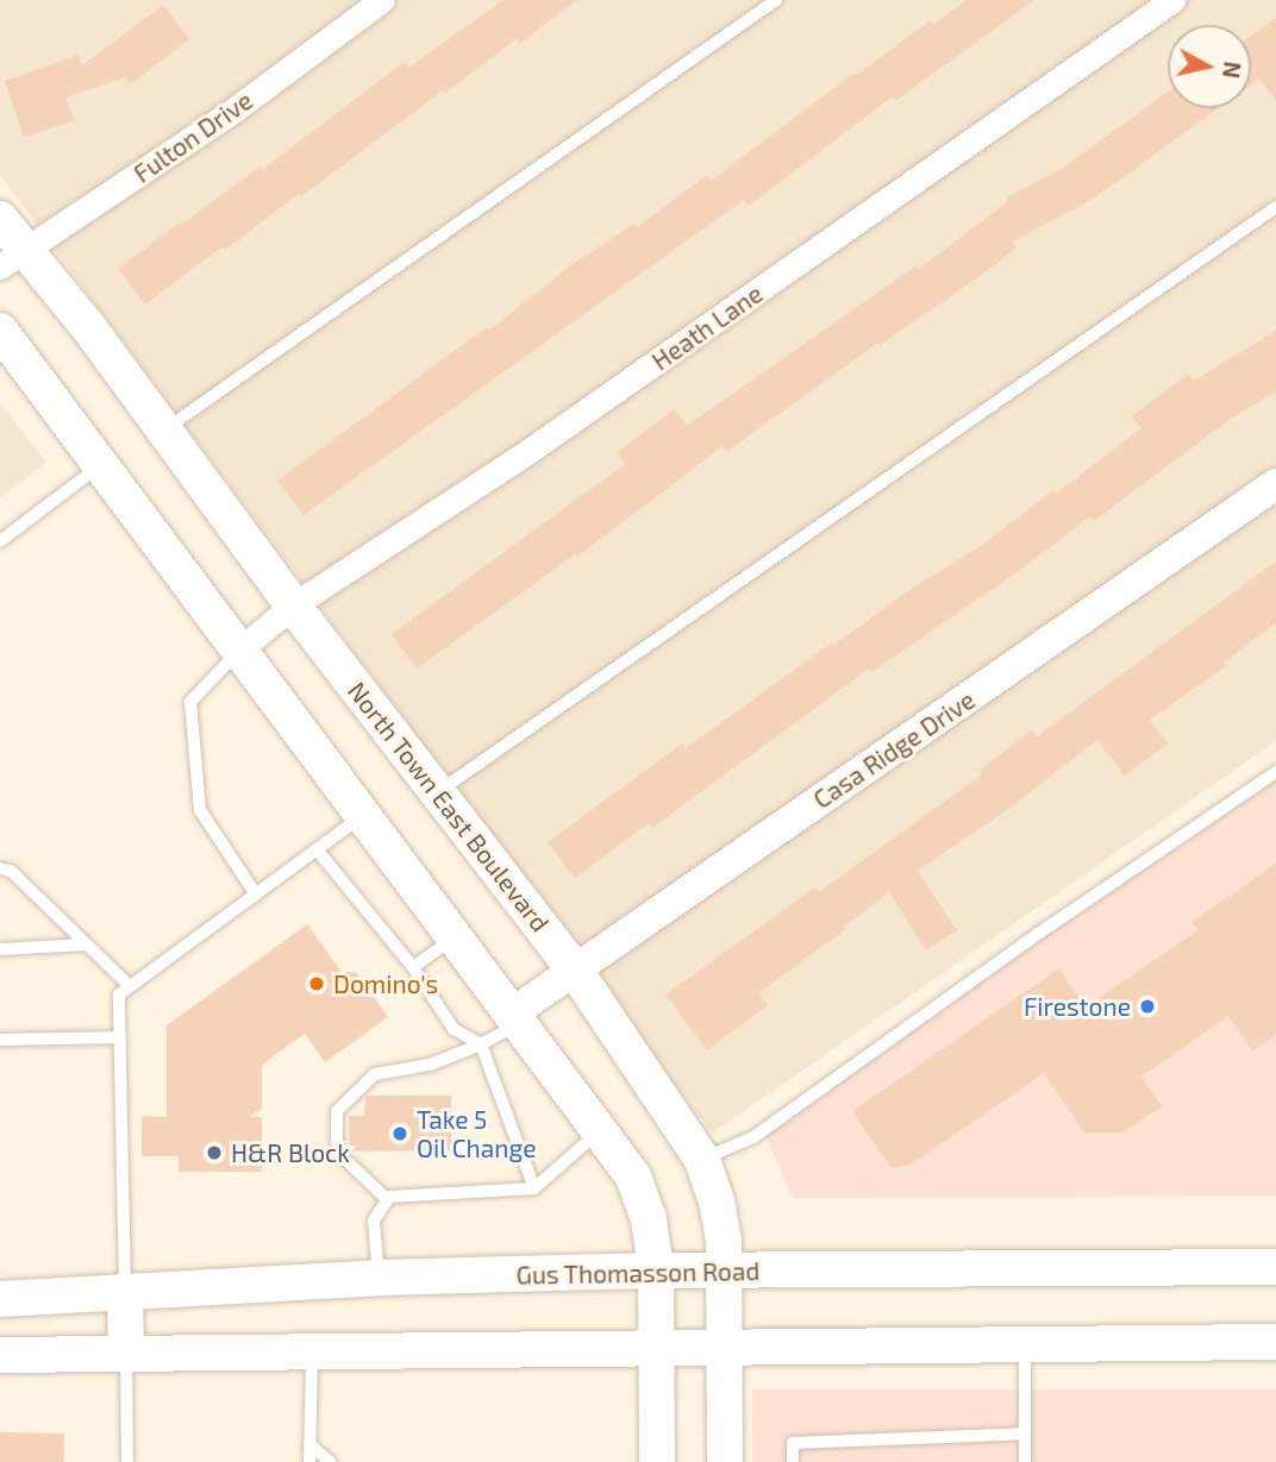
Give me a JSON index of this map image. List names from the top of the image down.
{
  "streets": {
    "main road": ["North Town East Boulevard", "Gus Thomasson Road"],
    "street": ["Fulton Drive", "Heath Lane", "Casa Ridge Drive"]
  },
  "crossings": [
    ["Fulton Drive", "North Town East Boulevard"],
    ["Heath Lane", "North Town East Boulevard"],
    ["Casa Ridge Drive", "North Town East Boulevard"],
    ["North Town East Boulevard", "Gus Thomasson Road"]
  ],
  "places": [
    "Domino's",
    "Firestone",
    "Take 5 Oil Change",
    "H&R Block"
  ],
  "north": "right"
}
